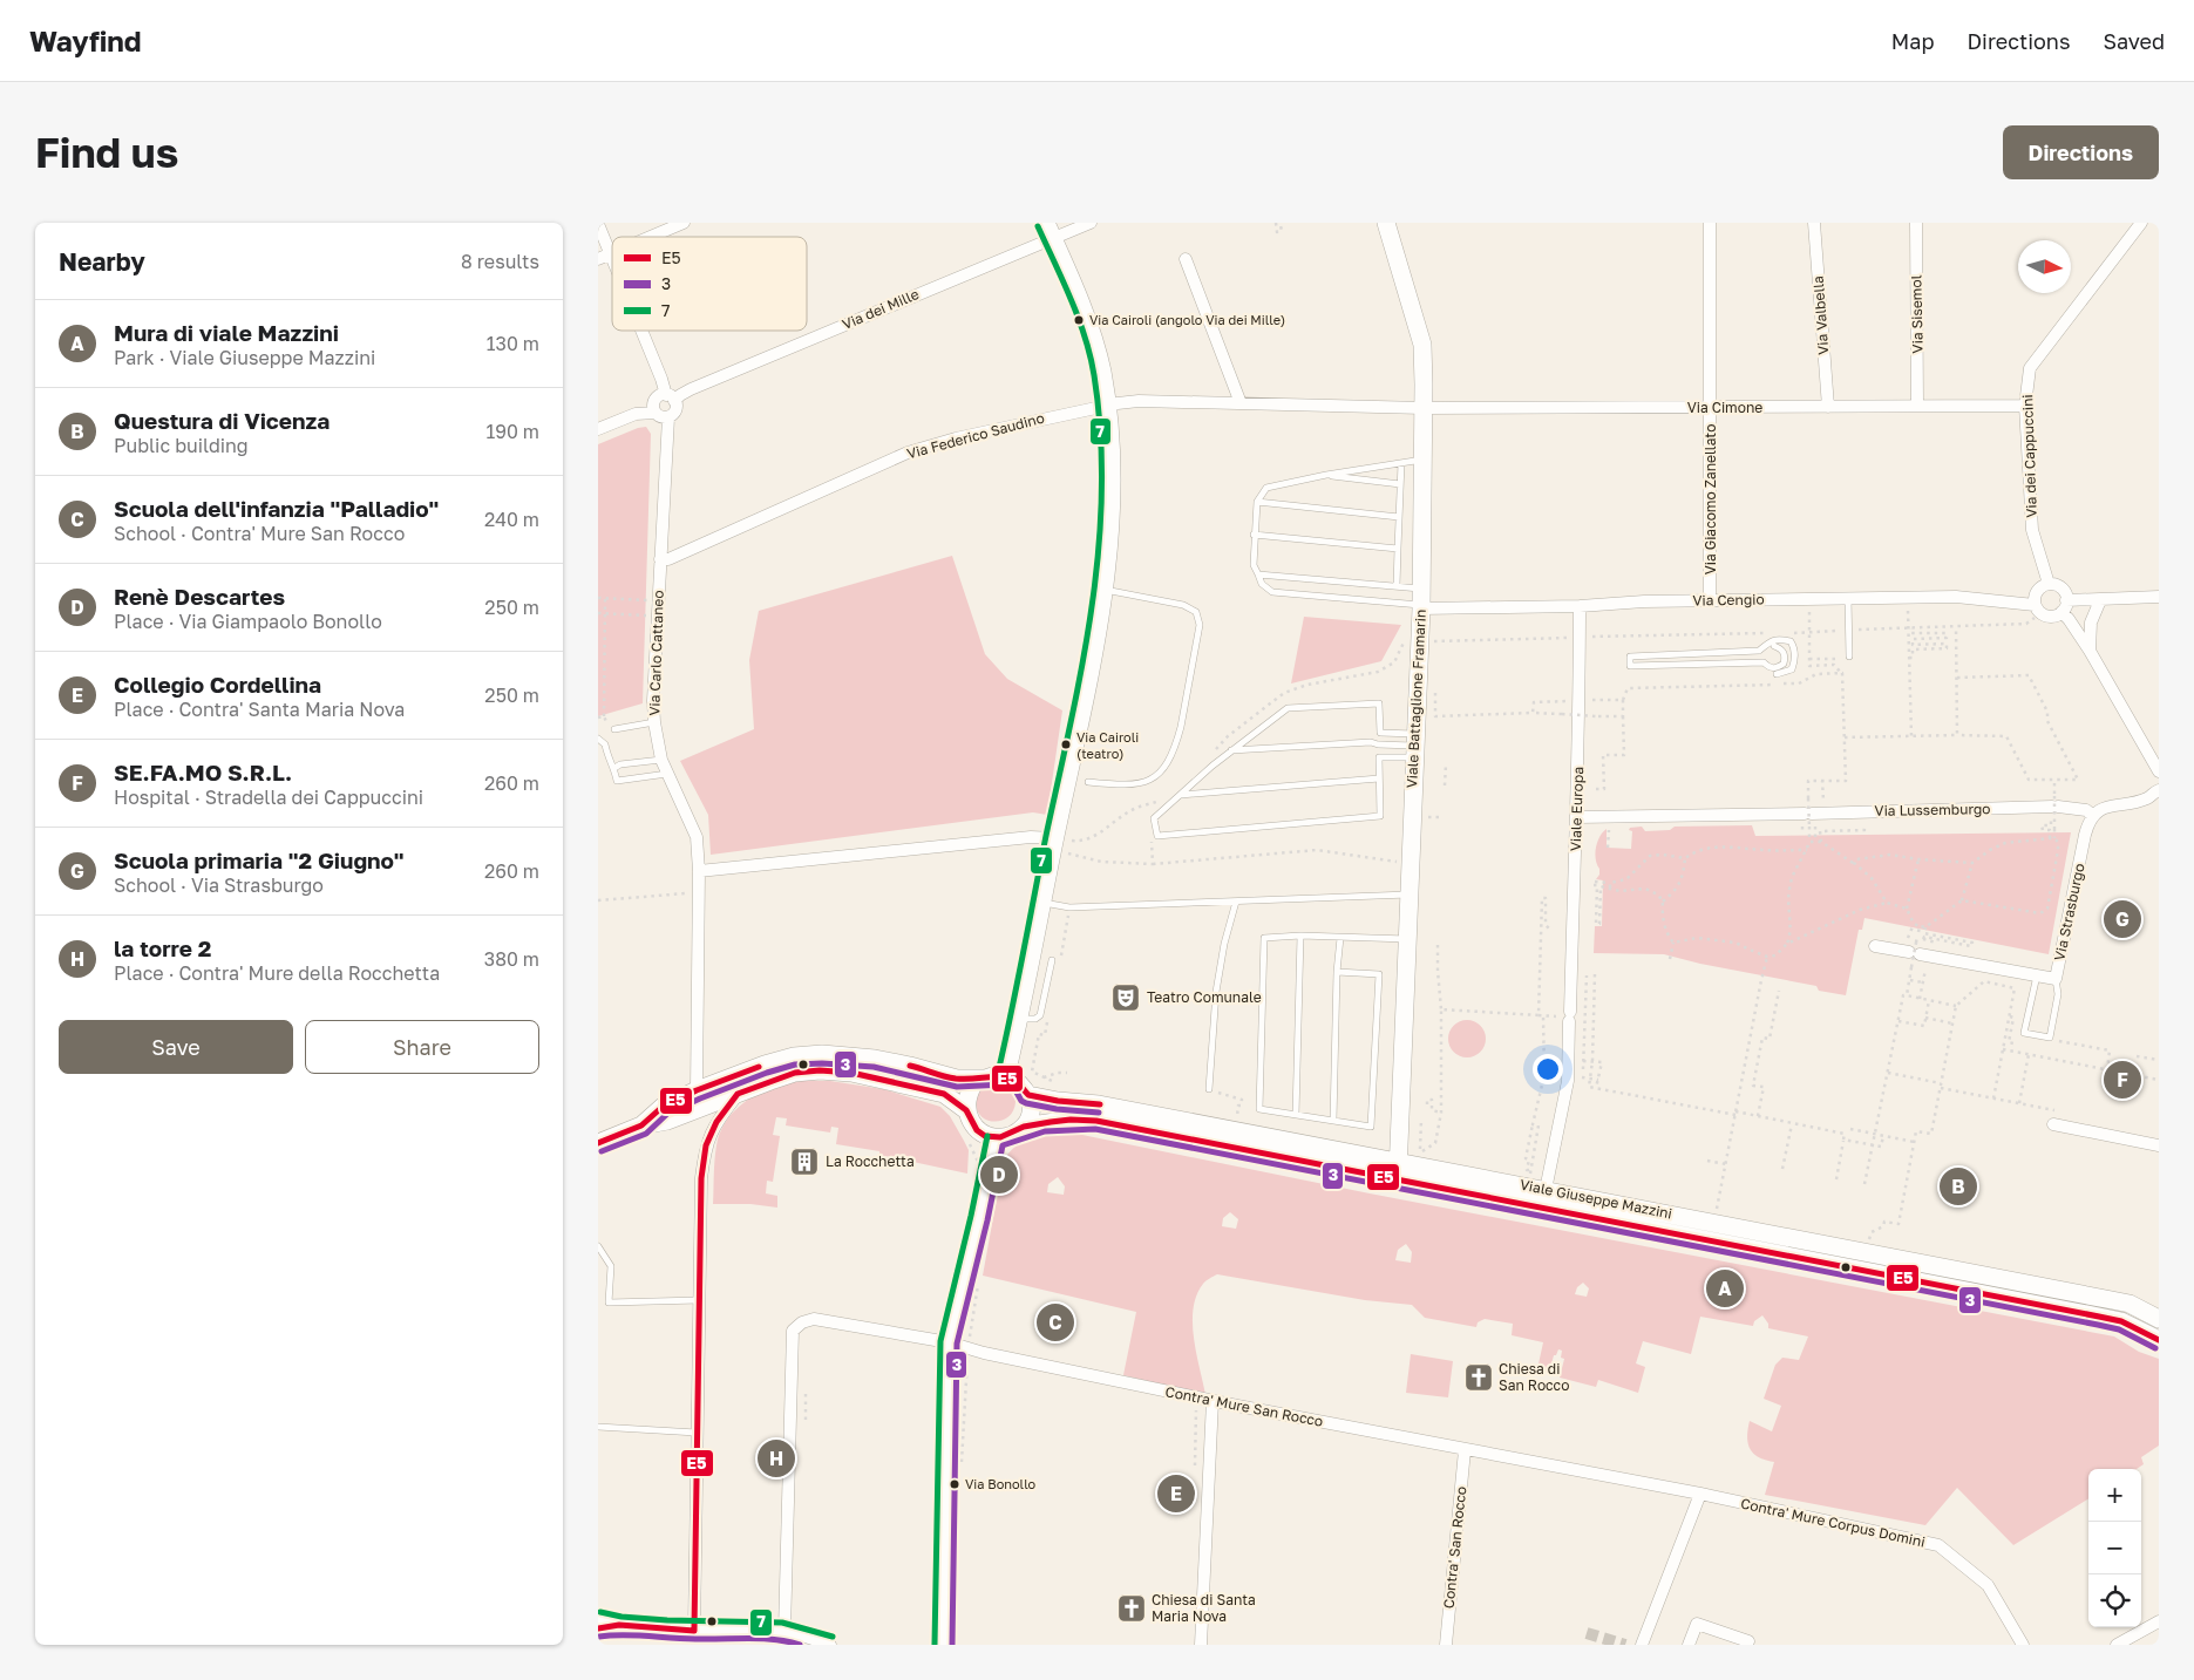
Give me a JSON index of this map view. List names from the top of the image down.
{
  "streets": {
    "main road": ["Viale Battaglione Framarin", "Viale Giuseppe Mazzini"],
    "street": [
      "Via dei Mille",
      "Via Sisemol",
      "Via Valbella",
      "Via Cimone",
      "Via Federico Saudino",
      "Via dei Cappuccini",
      "Via Giacomo Zanellato",
      "Via Cengio",
      "Via Carlo Cattaneo",
      "Viale Europa",
      "Via Lussemburgo",
      "Via Strasburgo",
      "Contra' Mure San Rocco",
      "Contra' Mure Corpus Domini",
      "Contra' San Rocco"
    ]
  },
  "crossings": [
    ["Via dei Mille", "Via Carlo Cattaneo"],
    ["Via Sisemol", "Via Cimone"],
    ["Via Valbella", "Via Cimone"],
    ["Via Cimone", "Via Federico Saudino"],
    ["Via Cimone", "Via dei Cappuccini"],
    ["Via Cimone", "Via Giacomo Zanellato"],
    ["Via Cimone", "Viale Battaglione Framarin"],
    ["Via Federico Saudino", "Via Carlo Cattaneo"],
    ["Via Federico Saudino", "Viale Battaglione Framarin"],
    ["Via dei Cappuccini", "Via Cengio"],
    ["Via Giacomo Zanellato", "Via Cengio"],
    ["Via Cengio", "Viale Battaglione Framarin"],
    ["Via Cengio", "Viale Europa"],
    ["Viale Battaglione Framarin", "Viale Giuseppe Mazzini"],
    ["Viale Europa", "Via Lussemburgo"],
    ["Viale Europa", "Viale Giuseppe Mazzini"],
    ["Via Lussemburgo", "Via Strasburgo"],
    ["Contra' Mure San Rocco", "Contra' Mure Corpus Domini"],
    ["Contra' Mure San Rocco", "Contra' San Rocco"]
  ],
  "places": {
    "other": ["Via Cairoli (angolo Via dei Mille)", "Via Cairoli (teatro)", "Via Bonollo"],
    "theatre": ["Teatro Comunale"],
    "building": ["La Rocchetta"],
    "church": ["Chiesa di San Rocco", "Chiesa di Santa Maria Nova"]
  },
  "lines": ["transit line 7", "transit line 3", "transit line E5"],
  "legend": ["E5", "3", "7"],
  "north": "right",
  "page": {
    "header": "Wayfind",
    "nav": ["Map", "Directions", "Saved"],
    "buttons": [
      "Directions",
      ["Save", "Share"]
    ],
    "title": "Find us",
    "heading": ["Nearby", "8 results"],
    "list": [
      {
        "mark": "A",
        "name": "Mura di viale Mazzini",
        "note": "Park · Viale Giuseppe Mazzini",
        "value": "130 m"
      },
      {
        "mark": "B",
        "name": "Questura di Vicenza",
        "note": "Public building",
        "value": "190 m"
      },
      {
        "mark": "C",
        "name": "Scuola dell'infanzia \"Palladio\"",
        "note": "School · Contra' Mure San Rocco",
        "value": "240 m"
      },
      {
        "mark": "D",
        "name": "Renè Descartes",
        "note": "Place · Via Giampaolo Bonollo",
        "value": "250 m"
      },
      {
        "mark": "E",
        "name": "Collegio Cordellina",
        "note": "Place · Contra' Santa Maria Nova",
        "value": "250 m"
      },
      {
        "mark": "F",
        "name": "SE.FA.MO S.R.L.",
        "note": "Hospital · Stradella dei Cappuccini",
        "value": "260 m"
      },
      {
        "mark": "G",
        "name": "Scuola primaria \"2 Giugno\"",
        "note": "School · Via Strasburgo",
        "value": "260 m"
      },
      {
        "mark": "H",
        "name": "la torre 2",
        "note": "Place · Contra' Mure della Rocchetta",
        "value": "380 m"
      }
    ],
    "pins": [
      "G",
      "F",
      "D",
      "B",
      "A",
      "C",
      "H",
      "E"
    ],
    "map_buttons": ["+", "−"]
  }
}
